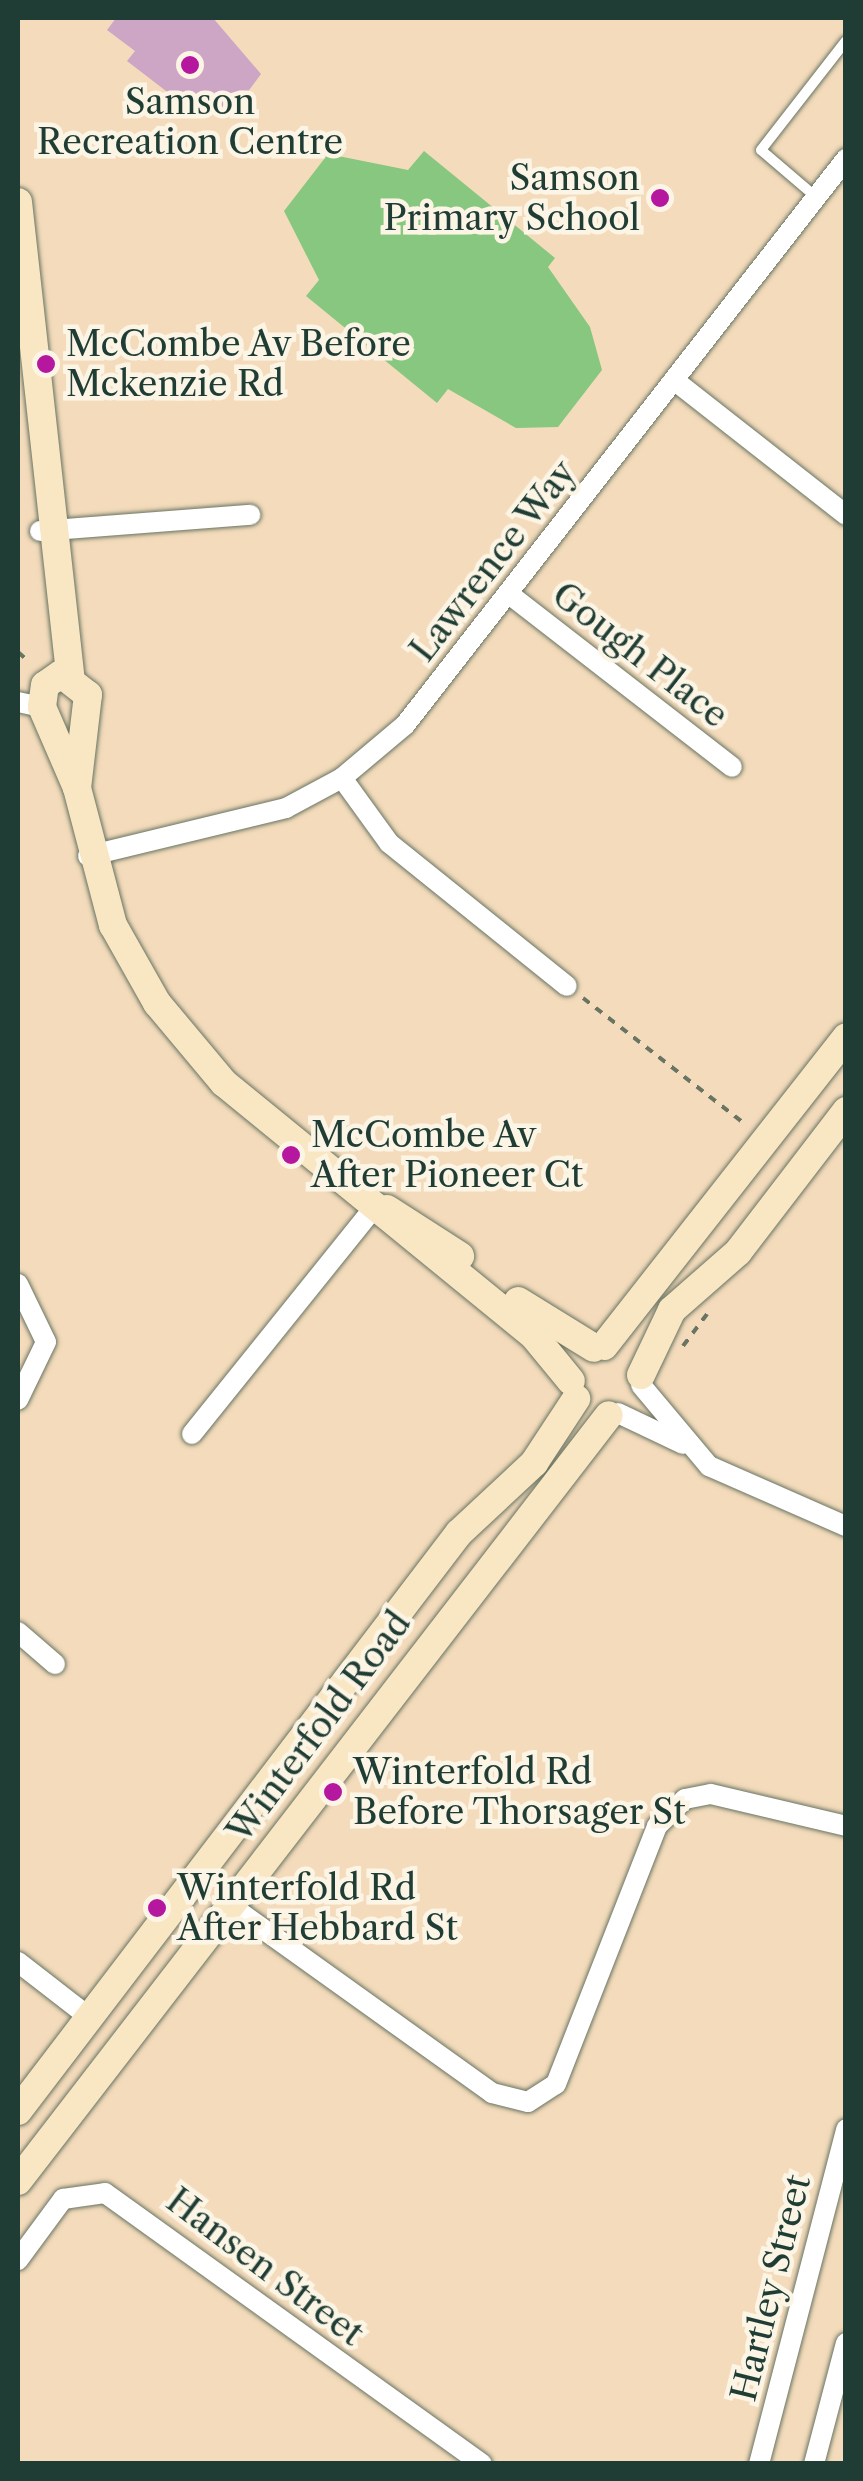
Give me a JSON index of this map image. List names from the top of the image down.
{
  "streets": {
    "main road": ["Winterfold Road"],
    "street": [
      "Lawrence Way",
      "Gough Place",
      "Hansen Street",
      "Hartley Street"
    ]
  },
  "crossings": [
    ["Lawrence Way", "Gough Place"]
  ],
  "places": [
    "Samson Recreation Centre",
    "Samson Primary School",
    "McCombe Av Before Mckenzie Rd",
    "McCombe Av After Pioneer Ct",
    "Winterfold Rd Before Thorsager St",
    "Winterfold Rd After Hebbard St"
  ]
}
